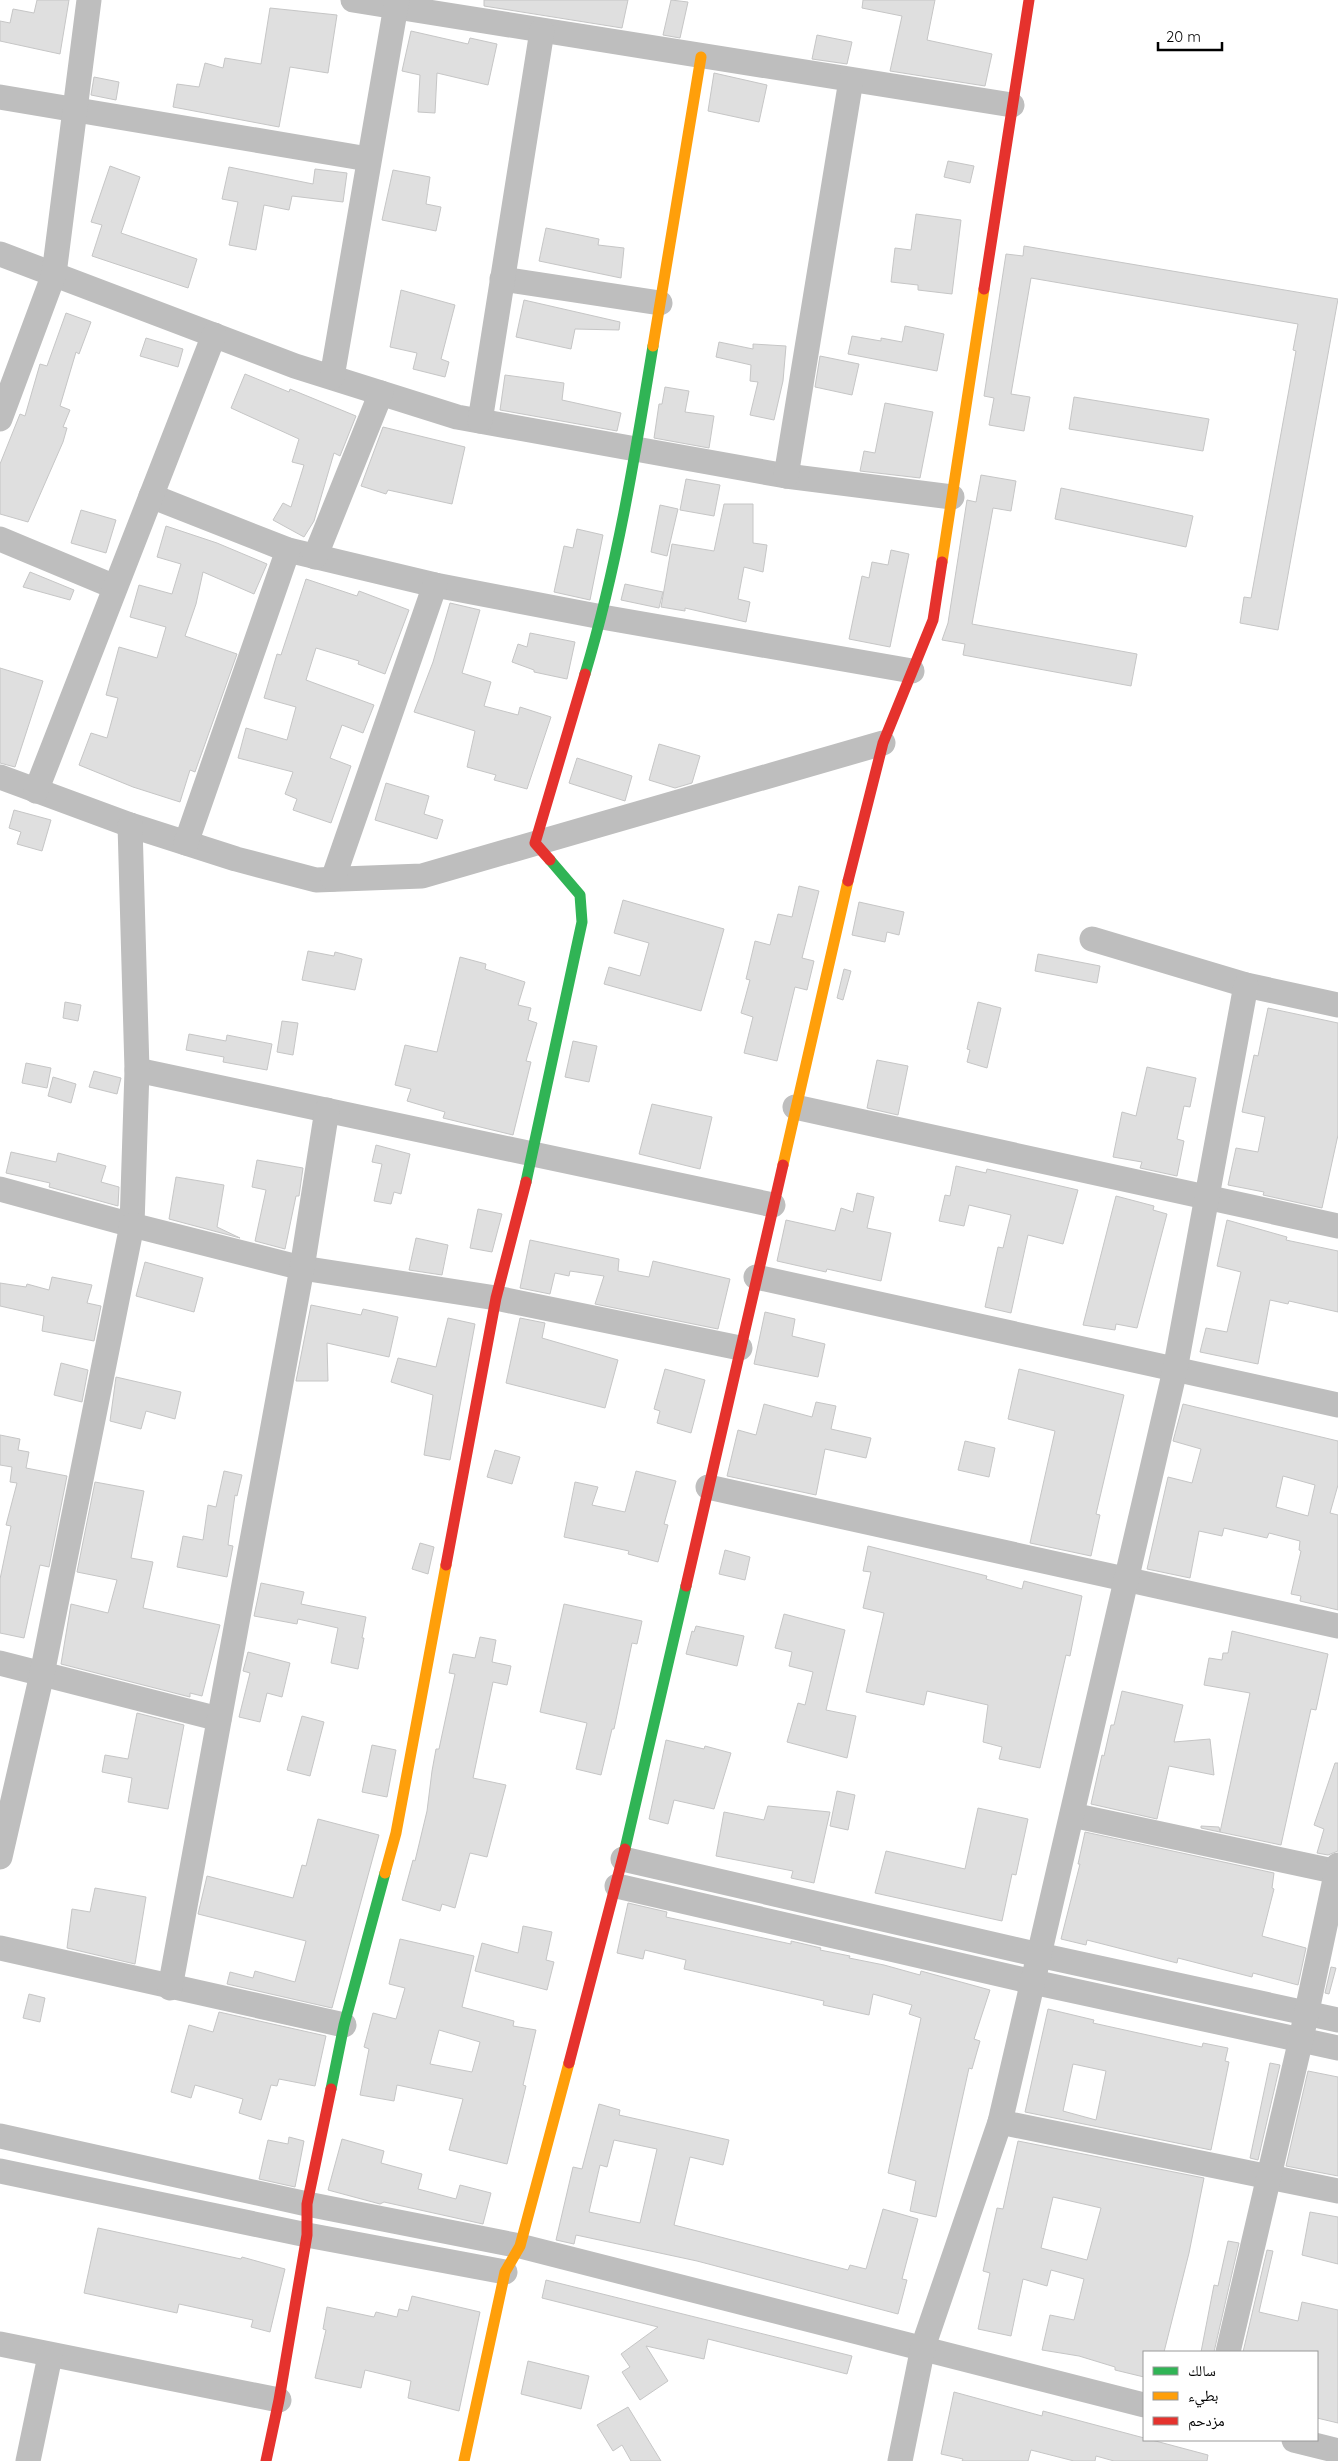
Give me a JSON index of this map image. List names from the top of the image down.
{
  "legend": ["سالك", "بطيء", "مزدحم"],
  "scale_bar": "20 m"
}
